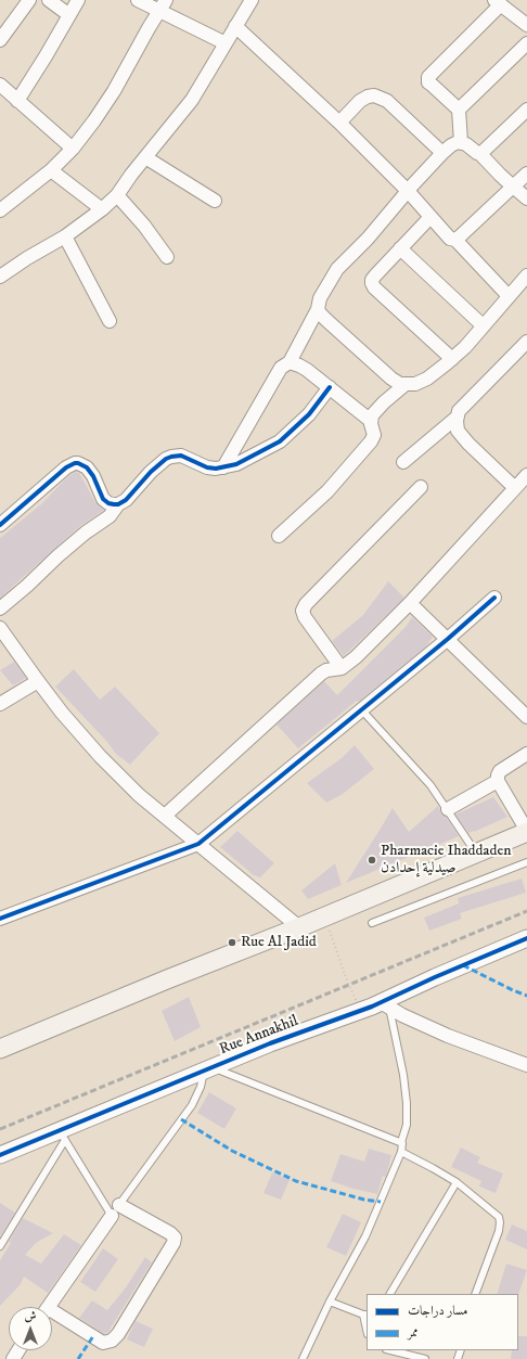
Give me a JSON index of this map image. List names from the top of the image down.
{
  "streets": {
    "street": ["Rue Annakhil"]
  },
  "places": ["Pharmacie Ihaddaden صيدلية إحدادن", "Rue Al Jadid"],
  "legend": ["مسار دراجات", "ممر"],
  "north": "top"
}
